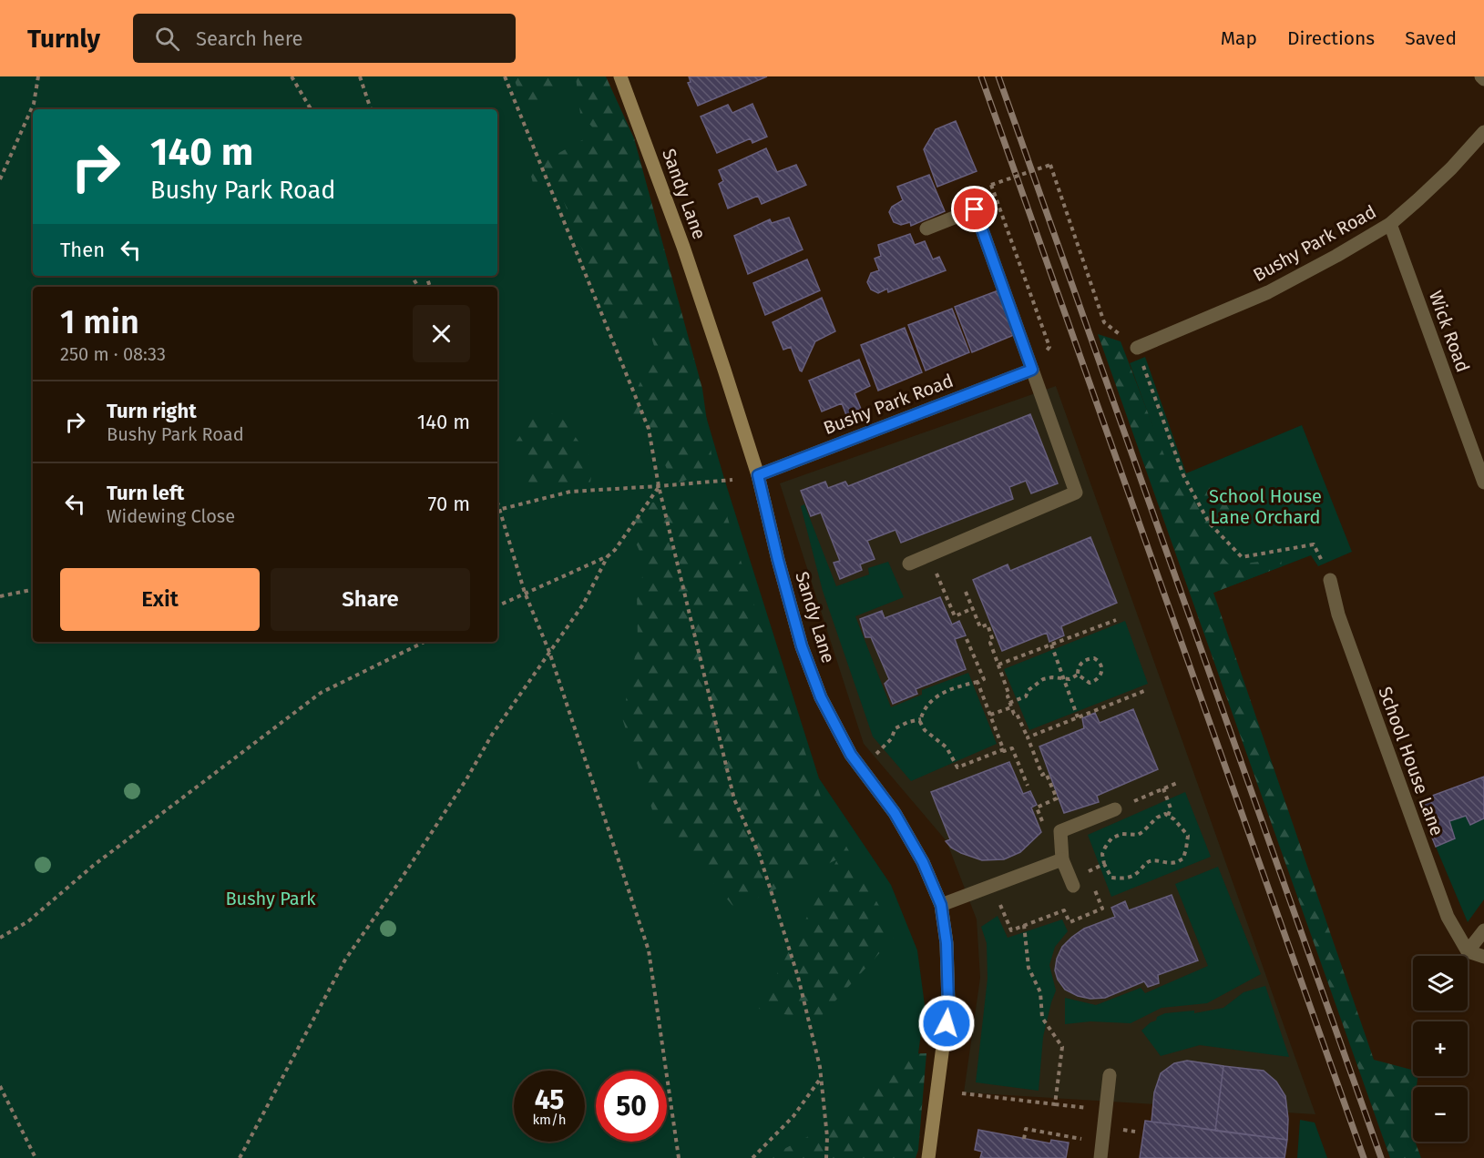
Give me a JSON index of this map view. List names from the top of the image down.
{
  "streets": {
    "main road": ["Sandy Lane"],
    "street": ["Bushy Park Road", "Wick Road", "School House Lane"]
  },
  "crossings": [
    ["Sandy Lane", "Bushy Park Road"],
    ["Bushy Park Road", "Wick Road"]
  ],
  "parks": ["School House Lane Orchard", "Bushy Park"],
  "page": {
    "header": "Turnly",
    "search": "Search here",
    "nav": ["Map", "Directions", "Saved"],
    "turn": ["140 m", "Bushy Park Road"],
    "then": "Then",
    "heading": ["1 min", "250 m · 08:33"],
    "list": [
      {
        "name": "Turn right",
        "note": "Bushy Park Road",
        "value": "140 m"
      },
      {
        "name": "Turn left",
        "note": "Widewing Close",
        "value": "70 m"
      }
    ],
    "buttons": ["Exit", "Share"],
    "map_buttons": ["+", "−"],
    "speed": "45 km/h",
    "limit": "50"
  }
}
